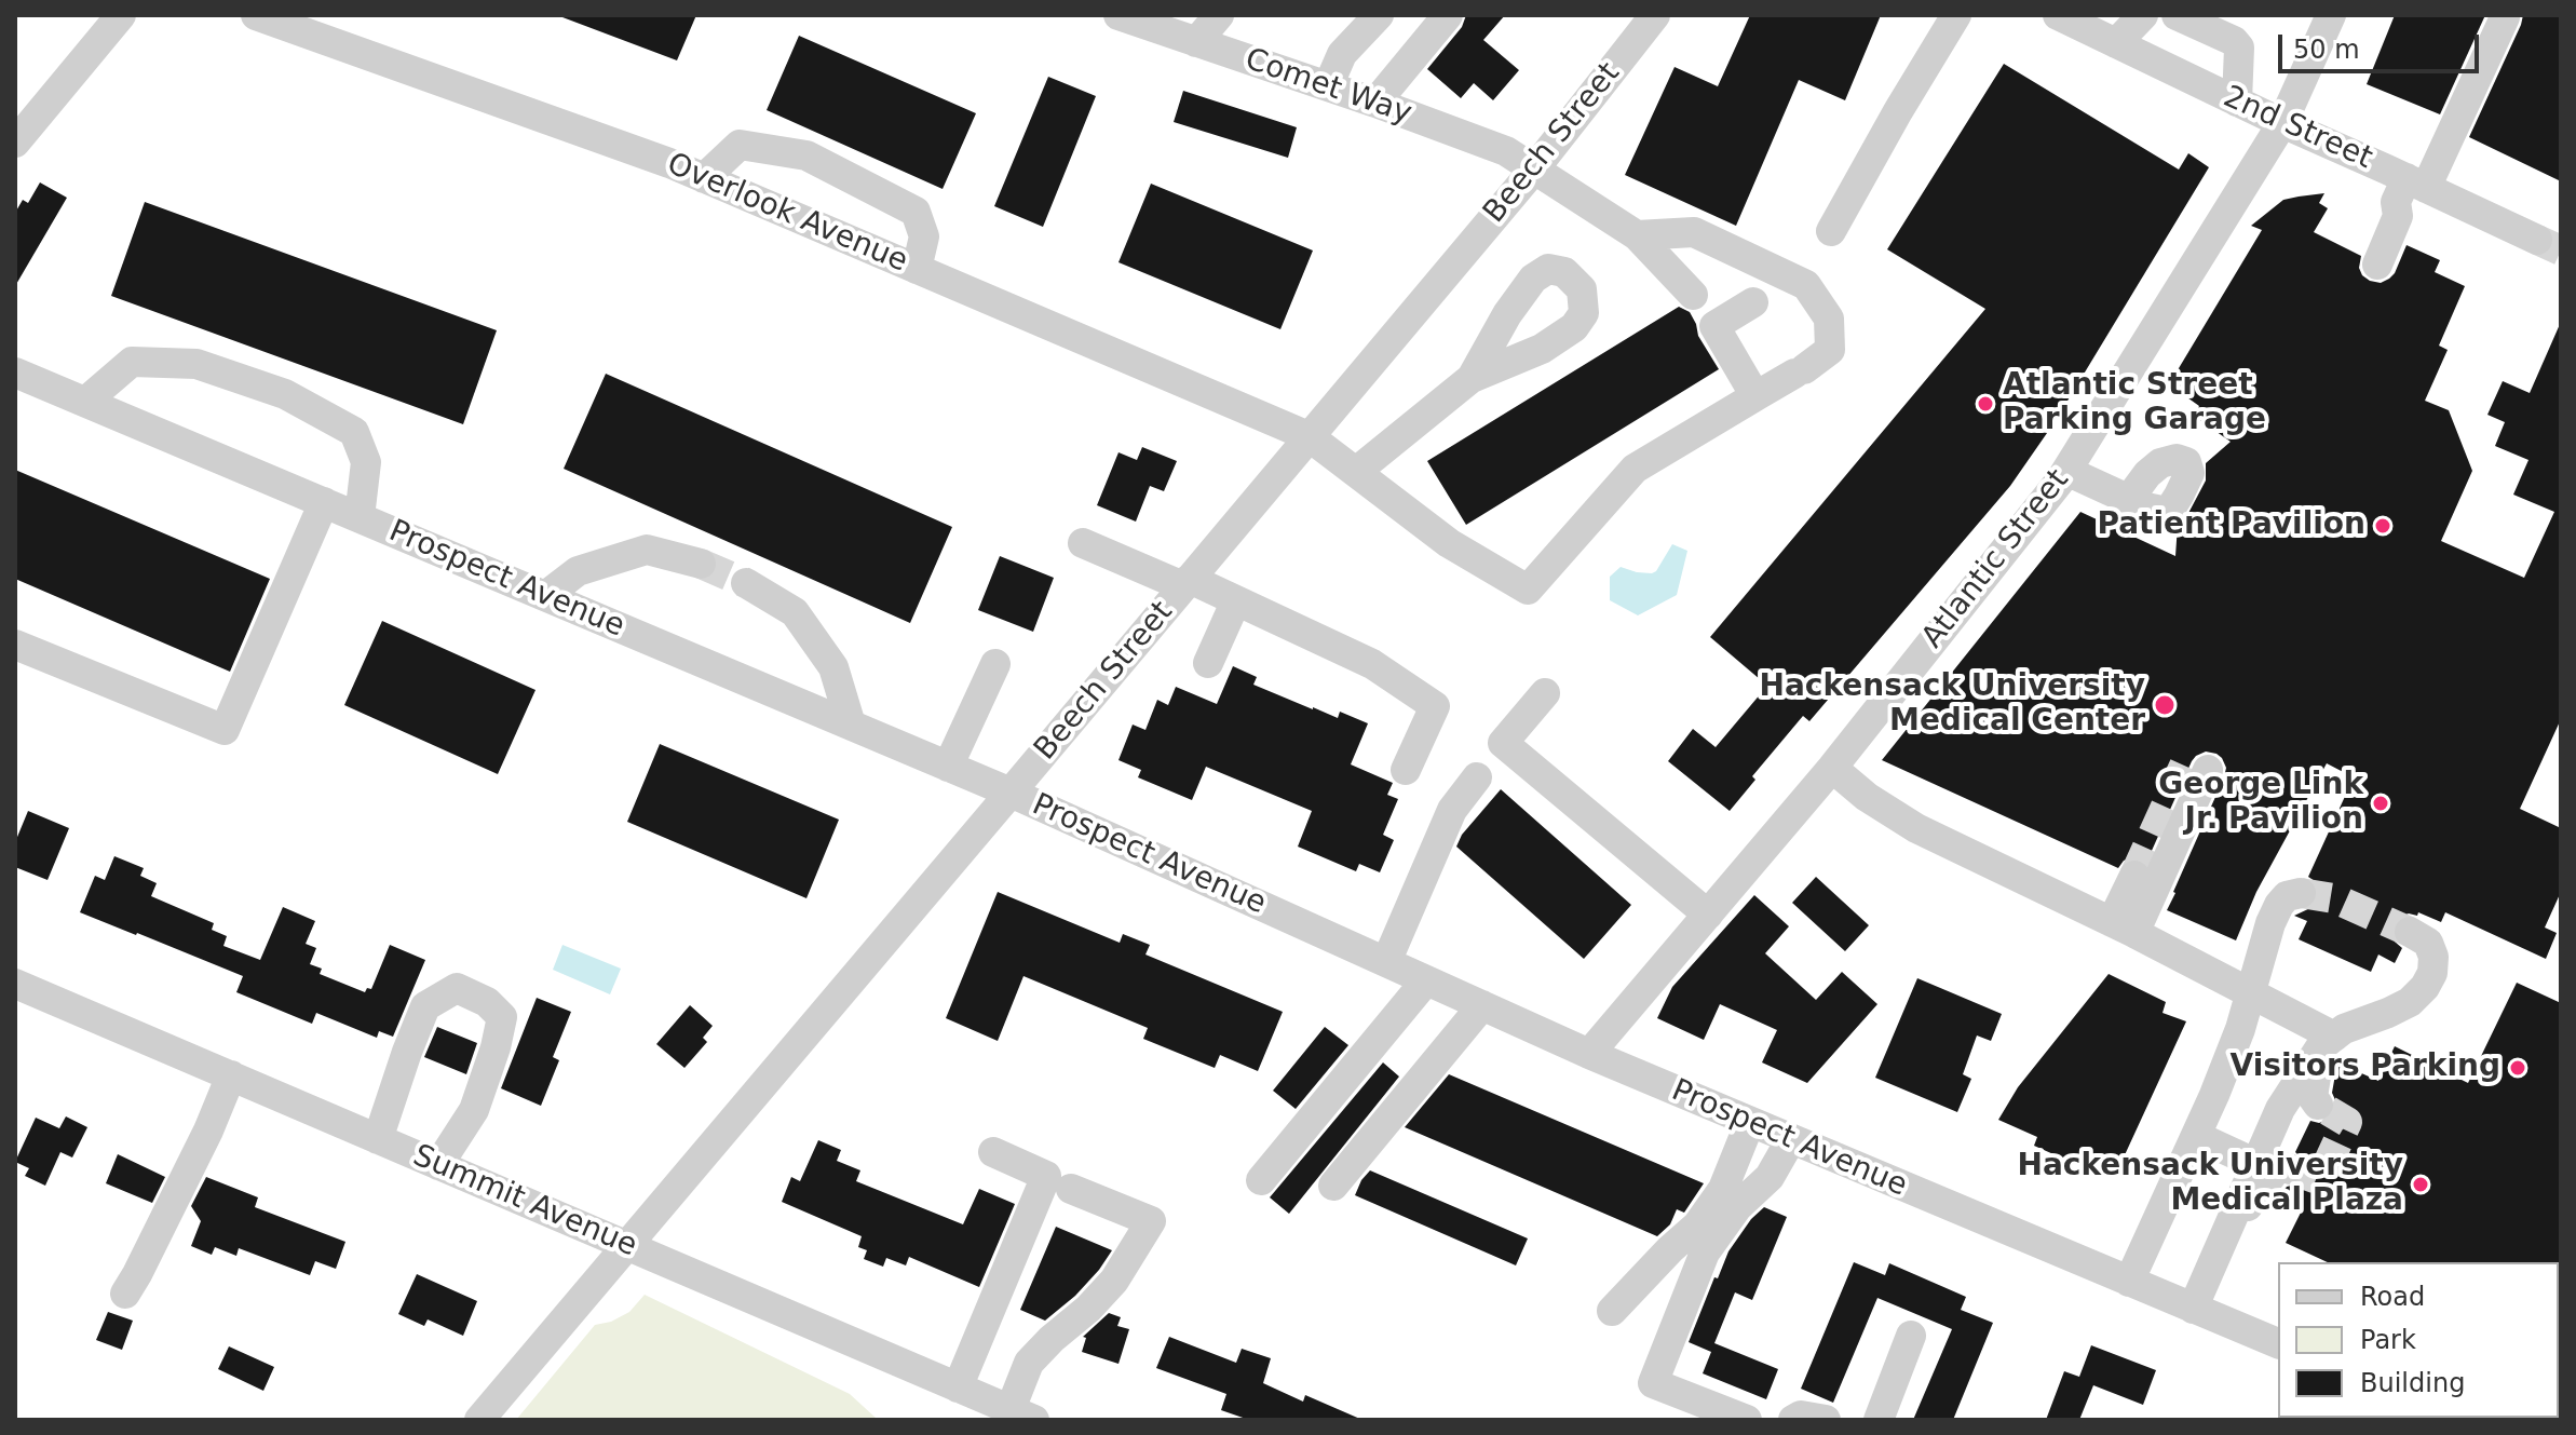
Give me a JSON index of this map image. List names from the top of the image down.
{
  "streets": {
    "street": [
      "Comet Way",
      "2nd Street",
      "Beech Street",
      "Overlook Avenue",
      "Atlantic Street",
      "Prospect Avenue",
      "Summit Avenue"
    ]
  },
  "crossings": [
    ["Comet Way", "Beech Street"],
    ["2nd Street", "Atlantic Street"],
    ["Beech Street", "Overlook Avenue"],
    ["Beech Street", "Prospect Avenue"],
    ["Beech Street", "Summit Avenue"],
    ["Atlantic Street", "Prospect Avenue"]
  ],
  "places": [
    "Atlantic Street Parking Garage",
    "Patient Pavilion",
    "Hackensack University Medical Center",
    "George Link Jr. Pavilion",
    "Visitors Parking",
    "Hackensack University Medical Plaza"
  ],
  "legend": ["Road", "Park", "Building"],
  "scale_bar": "50 m"
}
